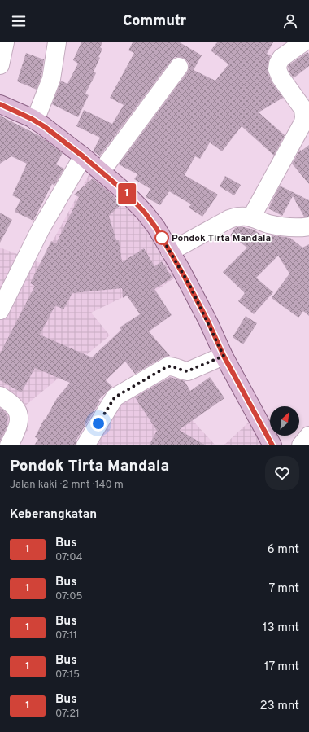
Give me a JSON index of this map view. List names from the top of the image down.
{
  "places": ["Pondok Tirta Mandala"],
  "lines": ["bus line 1"],
  "north": "top right",
  "page": {
    "header": "Commutr",
    "on_map": "1",
    "heading": [
      ["Pondok Tirta Mandala", "Jalan kaki · 2 mnt · 140 m"],
      "Keberangkatan"
    ],
    "list": [
      {
        "mark": "1",
        "name": "Bus",
        "note": "07:04",
        "value": "6 mnt"
      },
      {
        "mark": "1",
        "name": "Bus",
        "note": "07:05",
        "value": "7 mnt"
      },
      {
        "mark": "1",
        "name": "Bus",
        "note": "07:11",
        "value": "13 mnt"
      },
      {
        "mark": "1",
        "name": "Bus",
        "note": "07:15",
        "value": "17 mnt"
      },
      {
        "mark": "1",
        "name": "Bus",
        "note": "07:21",
        "value": "23 mnt"
      }
    ]
  }
}
